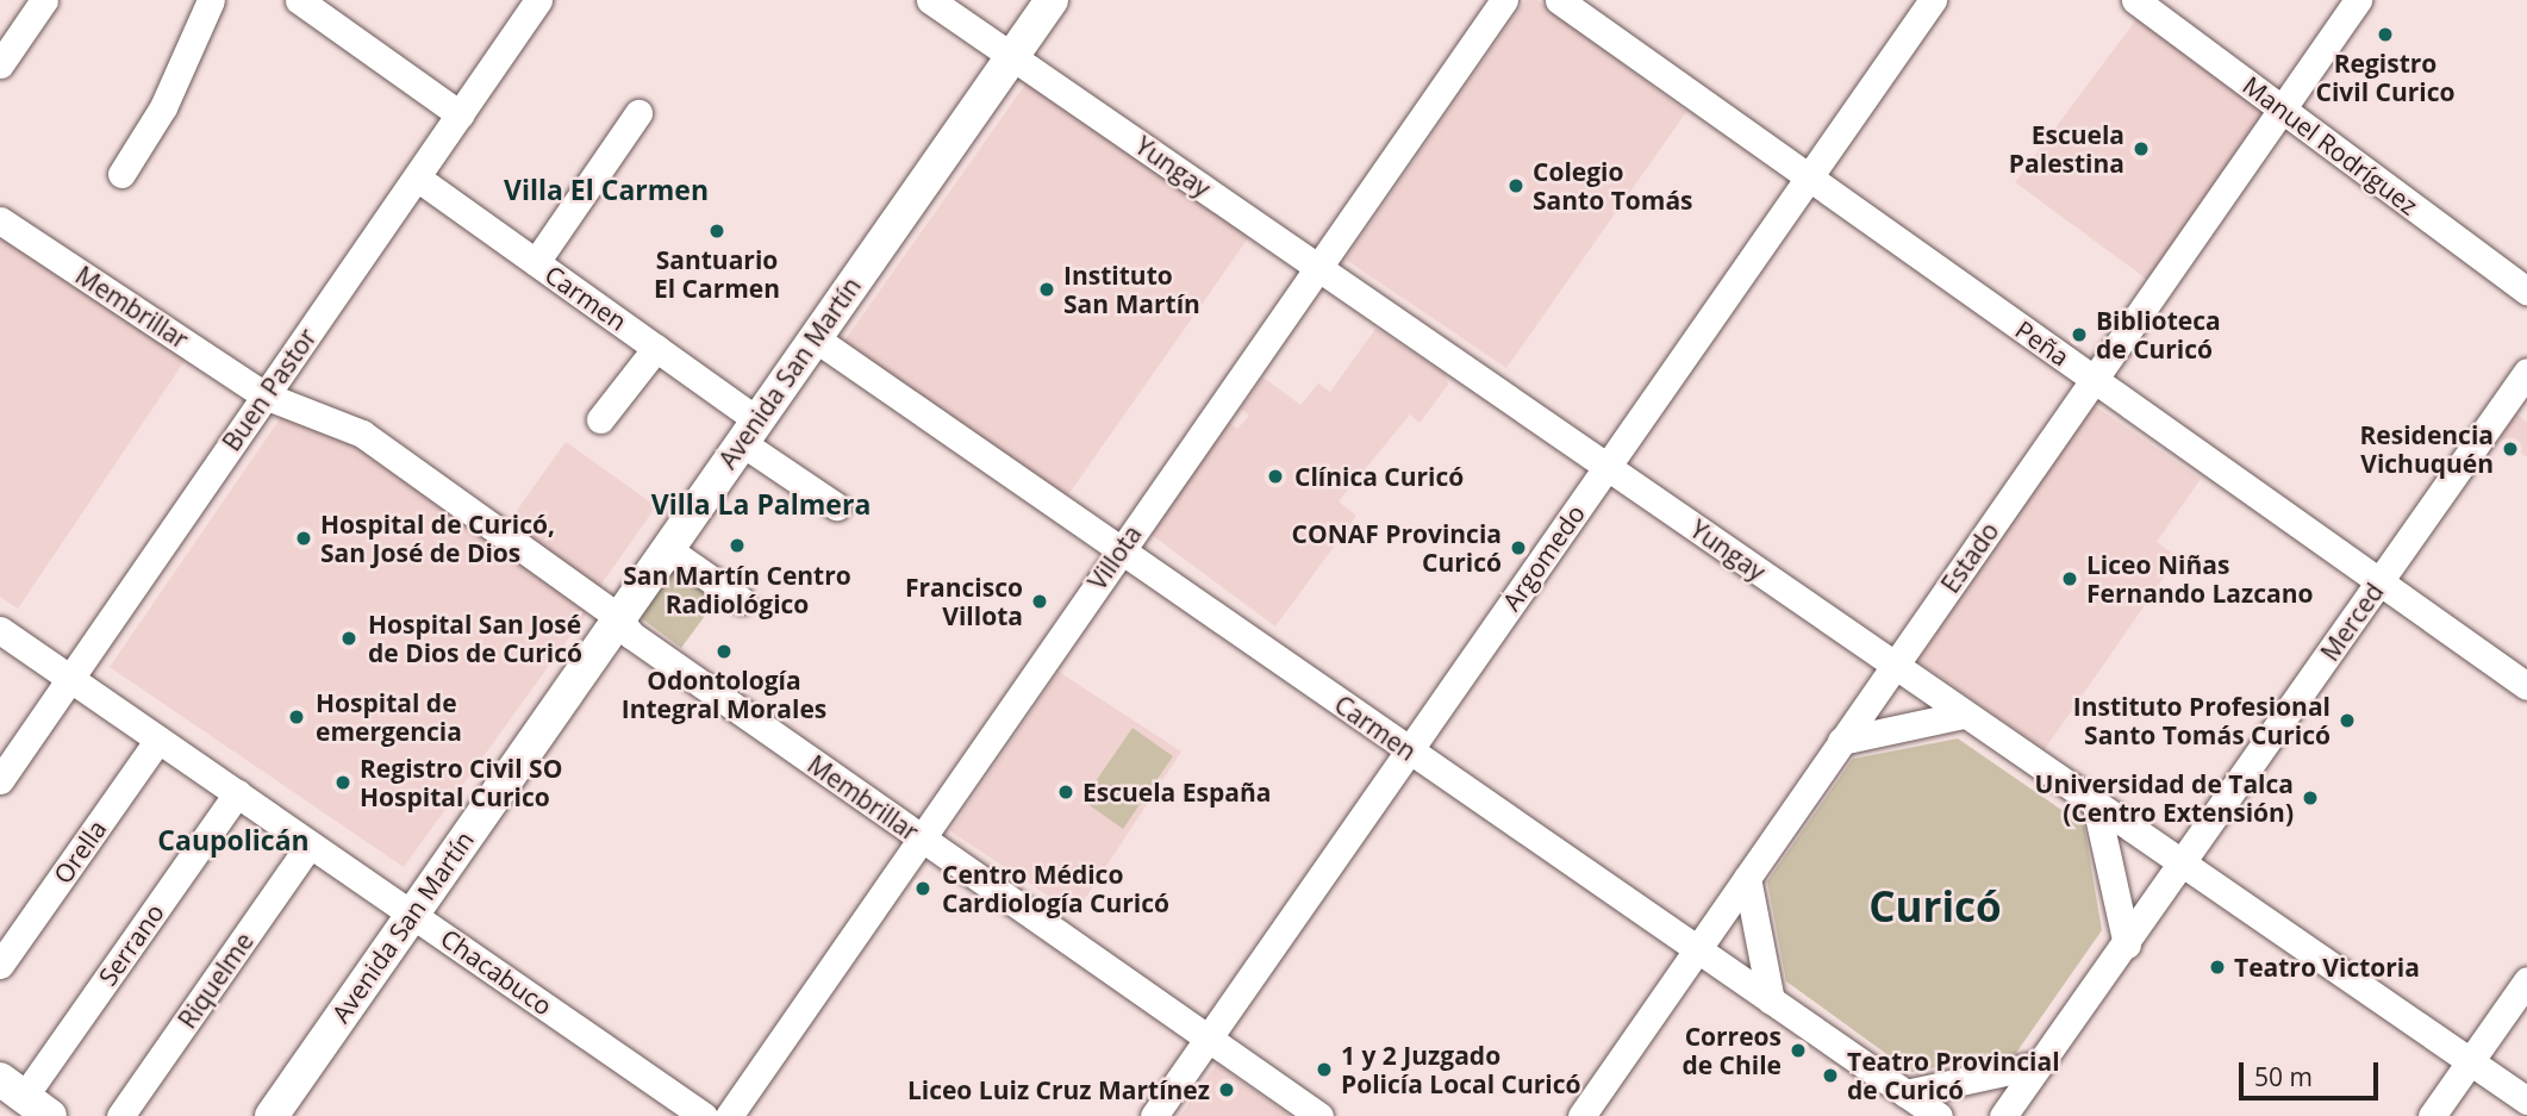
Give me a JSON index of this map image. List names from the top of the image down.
{
  "streets": {
    "main road": ["Avenida San Martín"],
    "street": [
      "Manuel Rodríguez",
      "Yungay",
      "Carmen",
      "Membrillar",
      "Peña",
      "Buen Pastor",
      "Villota",
      "Argomedo",
      "Estado",
      "Merced",
      "Orella",
      "Serrano",
      "Chacabuco",
      "Riquelme"
    ]
  },
  "crossings": [
    ["Manuel Rodríguez", "Estado"],
    ["Yungay", "Avenida San Martín"],
    ["Yungay", "Villota"],
    ["Yungay", "Argomedo"],
    ["Yungay", "Estado"],
    ["Yungay", "Merced"],
    ["Carmen", "Avenida San Martín"],
    ["Carmen", "Buen Pastor"],
    ["Carmen", "Villota"],
    ["Carmen", "Argomedo"],
    ["Carmen", "Estado"],
    ["Membrillar", "Avenida San Martín"],
    ["Membrillar", "Buen Pastor"],
    ["Membrillar", "Villota"],
    ["Membrillar", "Argomedo"],
    ["Peña", "Argomedo"],
    ["Peña", "Estado"],
    ["Peña", "Merced"],
    ["Avenida San Martín", "Chacabuco"],
    ["Buen Pastor", "Chacabuco"],
    ["Orella", "Chacabuco"],
    ["Serrano", "Chacabuco"],
    ["Chacabuco", "Riquelme"]
  ],
  "districts": [
    "Villa El Carmen",
    "Villa La Palmera",
    "Caupolicán",
    "Curicó"
  ],
  "places": [
    "Registro Civil Curico",
    "Escuela Palestina",
    "Colegio Santo Tomás",
    "Santuario El Carmen",
    "Instituto San Martín",
    "Biblioteca de Curicó",
    "Residencia Vichuquén",
    "Clínica Curicó",
    "Hospital de Curicó, San José de Dios",
    "San Martín Centro Radiológico",
    "CONAF Provincia Curicó",
    "Liceo Niñas Fernando Lazcano",
    "Francisco Villota",
    "Hospital San José de Dios de Curicó",
    "Odontología Integral Morales",
    "Hospital de emergencia",
    "Instituto Profesional Santo Tomás Curicó",
    "Registro Civil SO Hospital Curico",
    "Escuela España",
    "Universidad de Talca (Centro Extensión)",
    "Centro Médico Cardiología Curicó",
    "Teatro Victoria",
    "Correos de Chile",
    "1 y 2 Juzgado Policía Local Curicó",
    "Teatro Provincial de Curicó",
    "Liceo Luiz Cruz Martínez"
  ],
  "scale_bar": "50 m"
}
